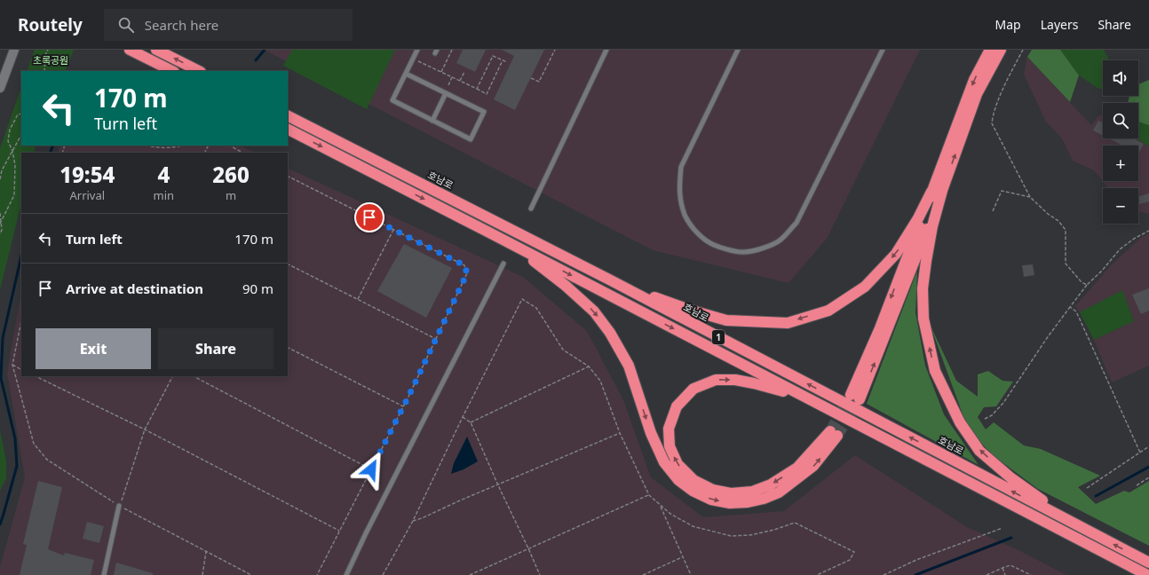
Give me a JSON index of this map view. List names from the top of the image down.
{
  "streets": {
    "highway": ["호남로", "1"]
  },
  "parks": ["초록공원"],
  "page": {
    "header": "Routely",
    "search": "Search here",
    "nav": ["Map", "Layers", "Share"],
    "map_buttons": ["+", "−"],
    "turn": ["170 m", "Turn left"],
    "eta": [
      "19:54",
      "Arrival",
      "4",
      "min",
      "260",
      "m"
    ],
    "list": [
      {
        "name": "Turn left",
        "value": "170 m"
      },
      {
        "name": "Arrive at destination",
        "value": "90 m"
      }
    ],
    "buttons": ["Exit", "Share"]
  }
}
